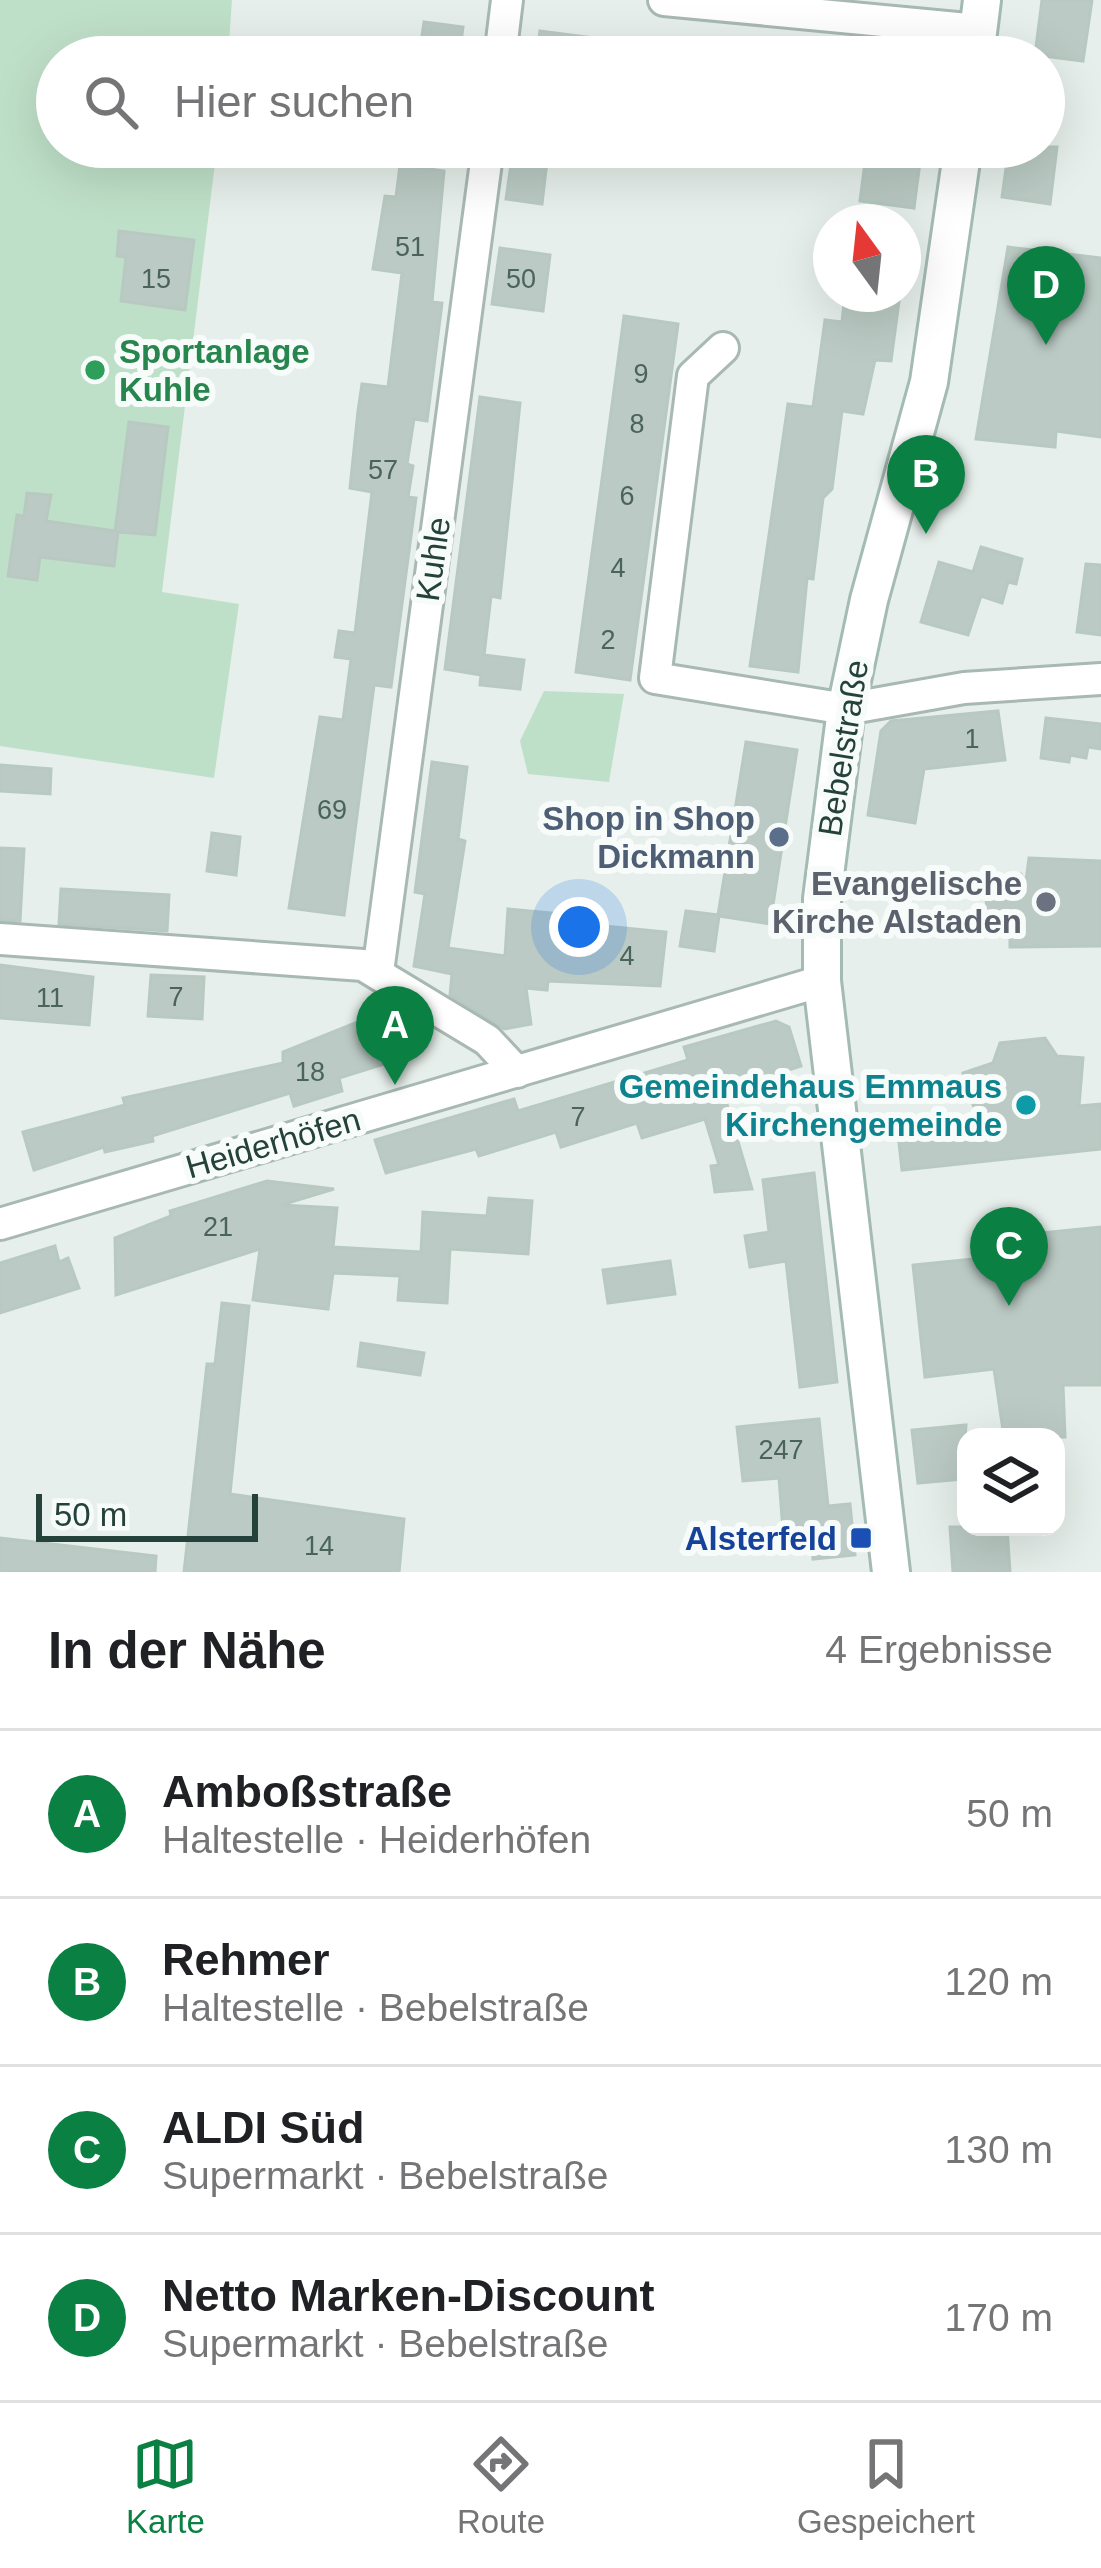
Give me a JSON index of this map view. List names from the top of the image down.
{
  "streets": {
    "street": ["Kuhle", "Bebelstraße", "Heiderhöfen"]
  },
  "crossings": [
    ["Bebelstraße", "Heiderhöfen"]
  ],
  "places": {
    "other": [
      "Sportanlage Kuhle",
      "Shop in Shop Dickmann",
      "Evangelische Kirche Alstaden",
      "Gemeindehaus Emmaus Kirchengemeinde"
    ],
    "transit": ["Alsterfeld"]
  },
  "house_numbers": [
    "51",
    "15",
    "50",
    "9",
    "8",
    "57",
    "6",
    "4",
    "2",
    "1",
    "69",
    "4",
    "7",
    "11",
    "18",
    "7",
    "21",
    "247",
    "14"
  ],
  "scale_bar": "50 m",
  "north": "top",
  "page": {
    "search": "Hier suchen",
    "pins": [
      "D",
      "B",
      "A",
      "C"
    ],
    "scale": "50 m",
    "heading": ["In der Nähe", "4 Ergebnisse"],
    "list": [
      {
        "mark": "A",
        "name": "Amboßstraße",
        "note": "Haltestelle · Heiderhöfen",
        "value": "50 m"
      },
      {
        "mark": "B",
        "name": "Rehmer",
        "note": "Haltestelle · Bebelstraße",
        "value": "120 m"
      },
      {
        "mark": "C",
        "name": "ALDI Süd",
        "note": "Supermarkt · Bebelstraße",
        "value": "130 m"
      },
      {
        "mark": "D",
        "name": "Netto Marken-Discount",
        "note": "Supermarkt · Bebelstraße",
        "value": "170 m"
      }
    ],
    "nav": ["Karte", "Route", "Gespeichert"]
  }
}
